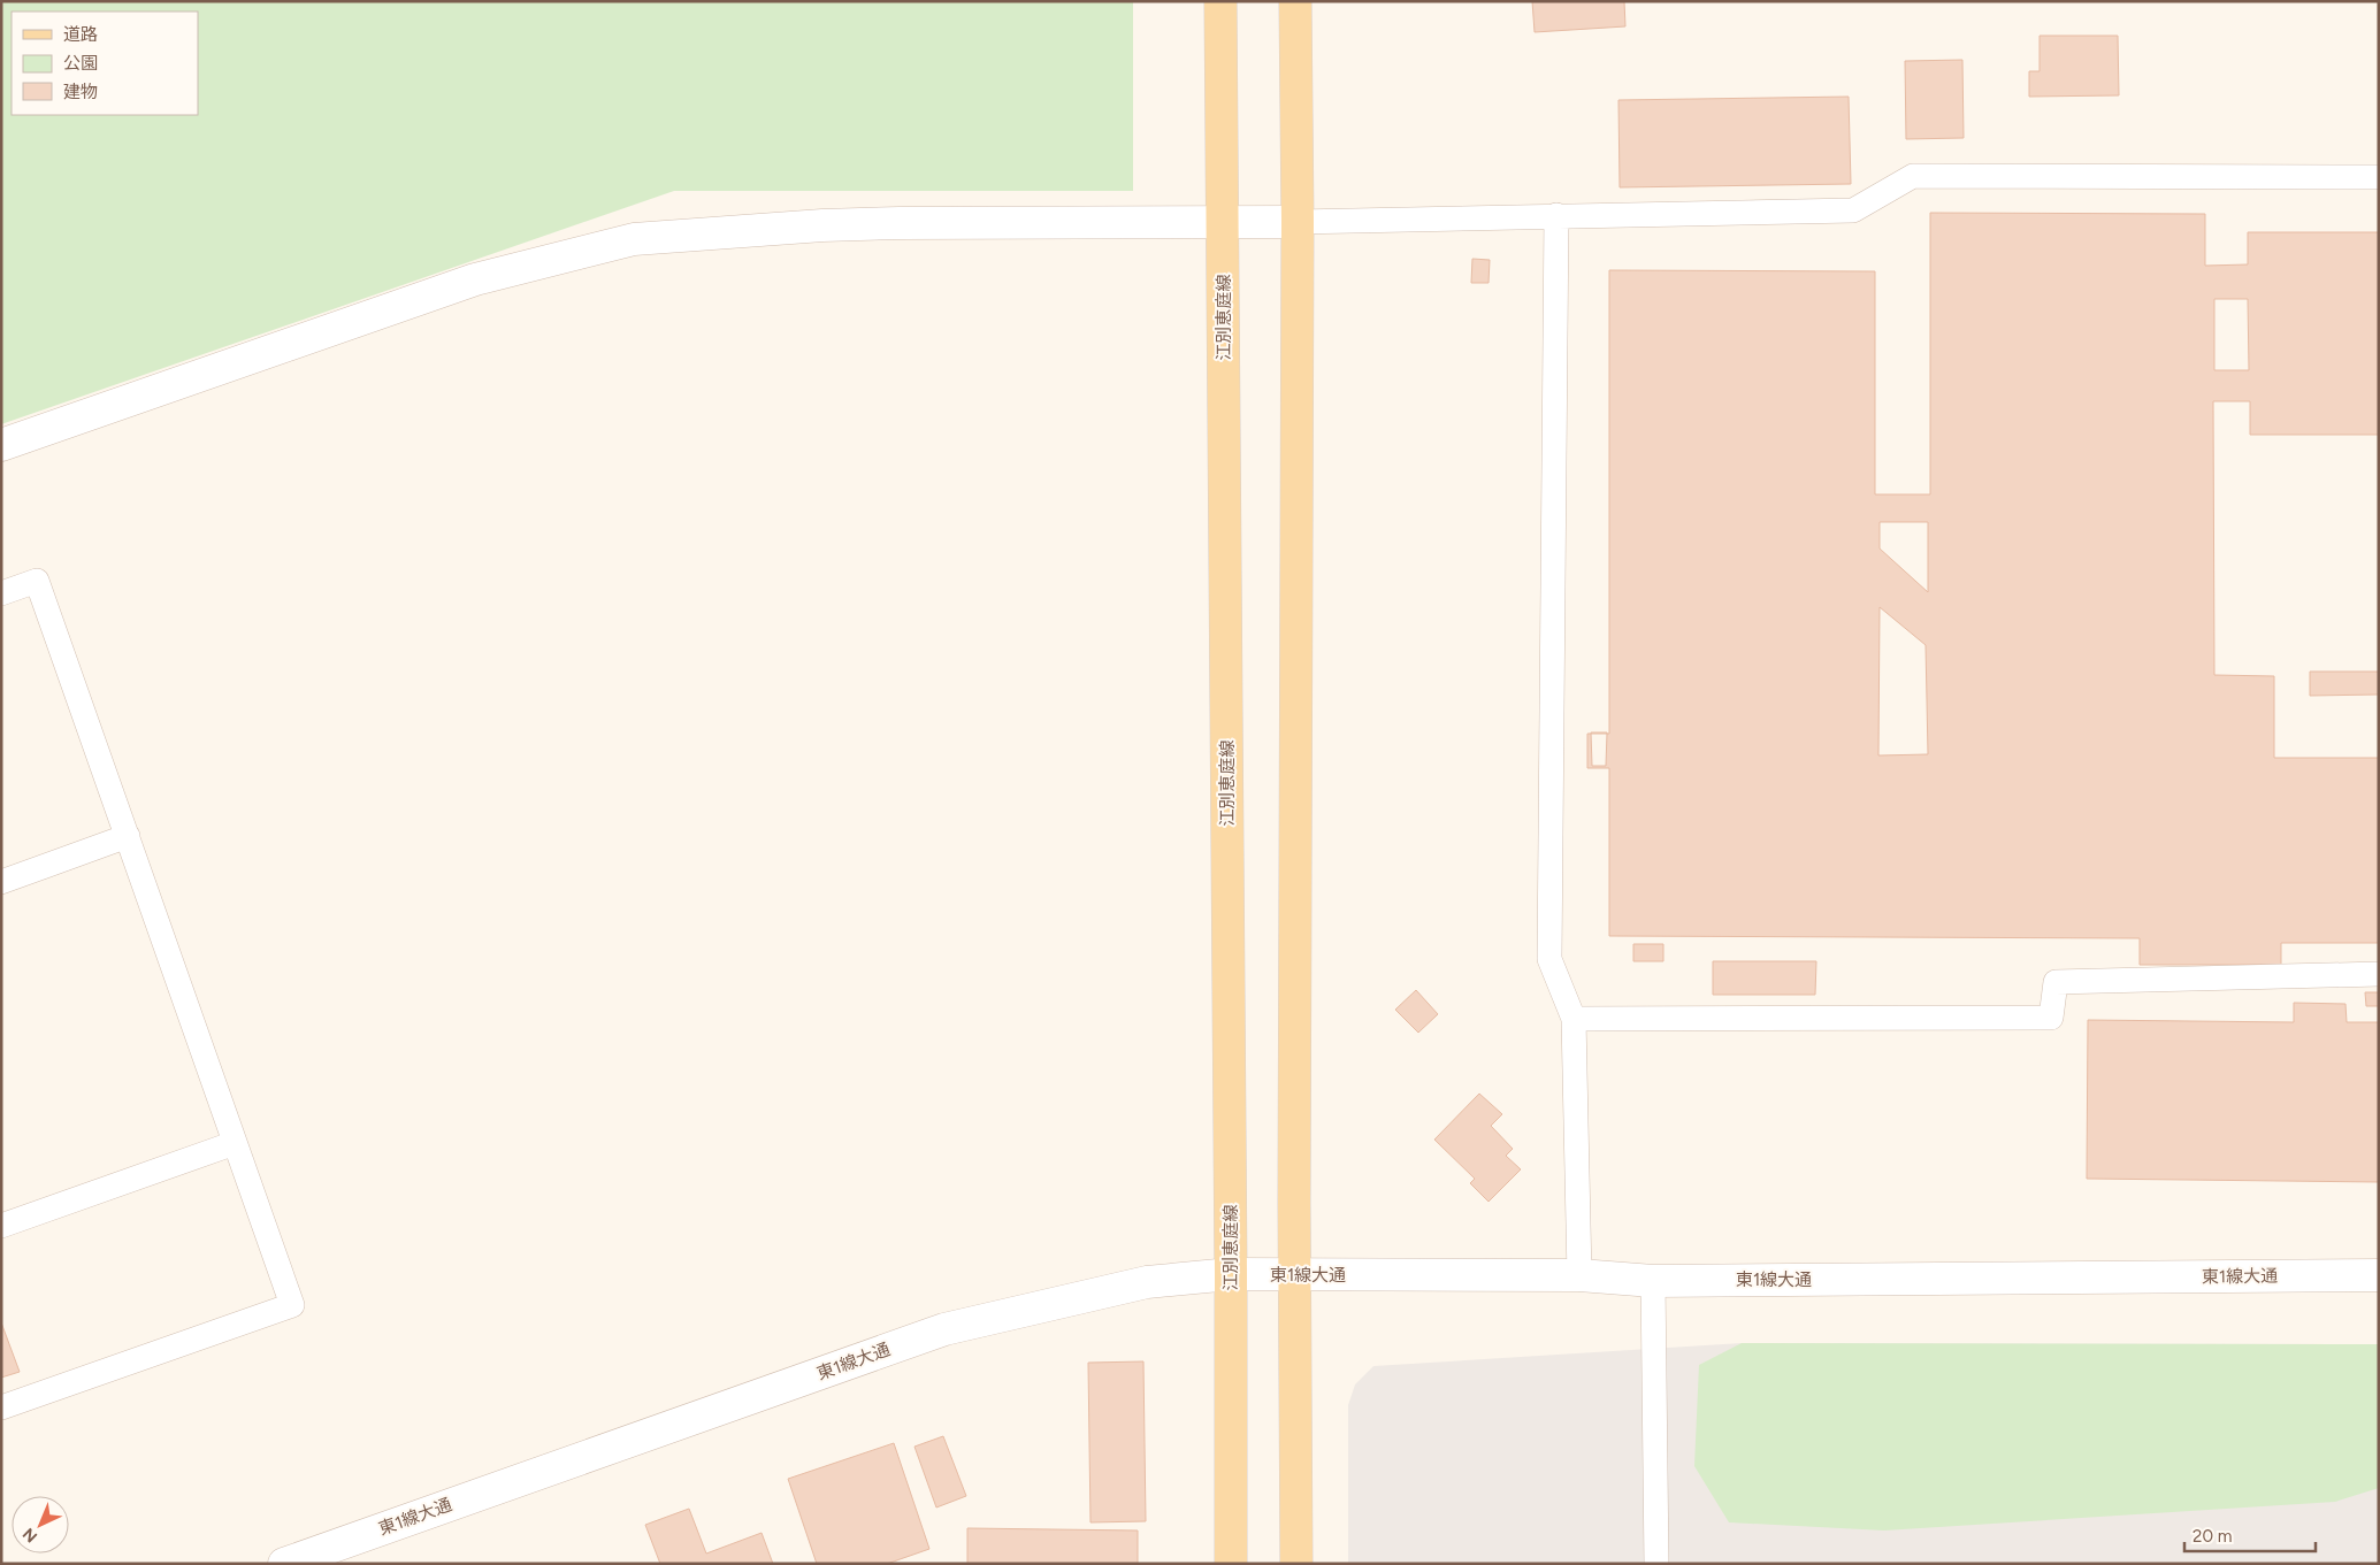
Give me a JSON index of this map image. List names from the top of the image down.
{
  "streets": {
    "main road": ["江別恵庭線"],
    "street": ["東1線大通"]
  },
  "crossings": [
    ["江別恵庭線", "東1線大通"]
  ],
  "legend": ["道路", "公園", "建物"],
  "scale_bar": "20 m",
  "north": "bottom left"
}
